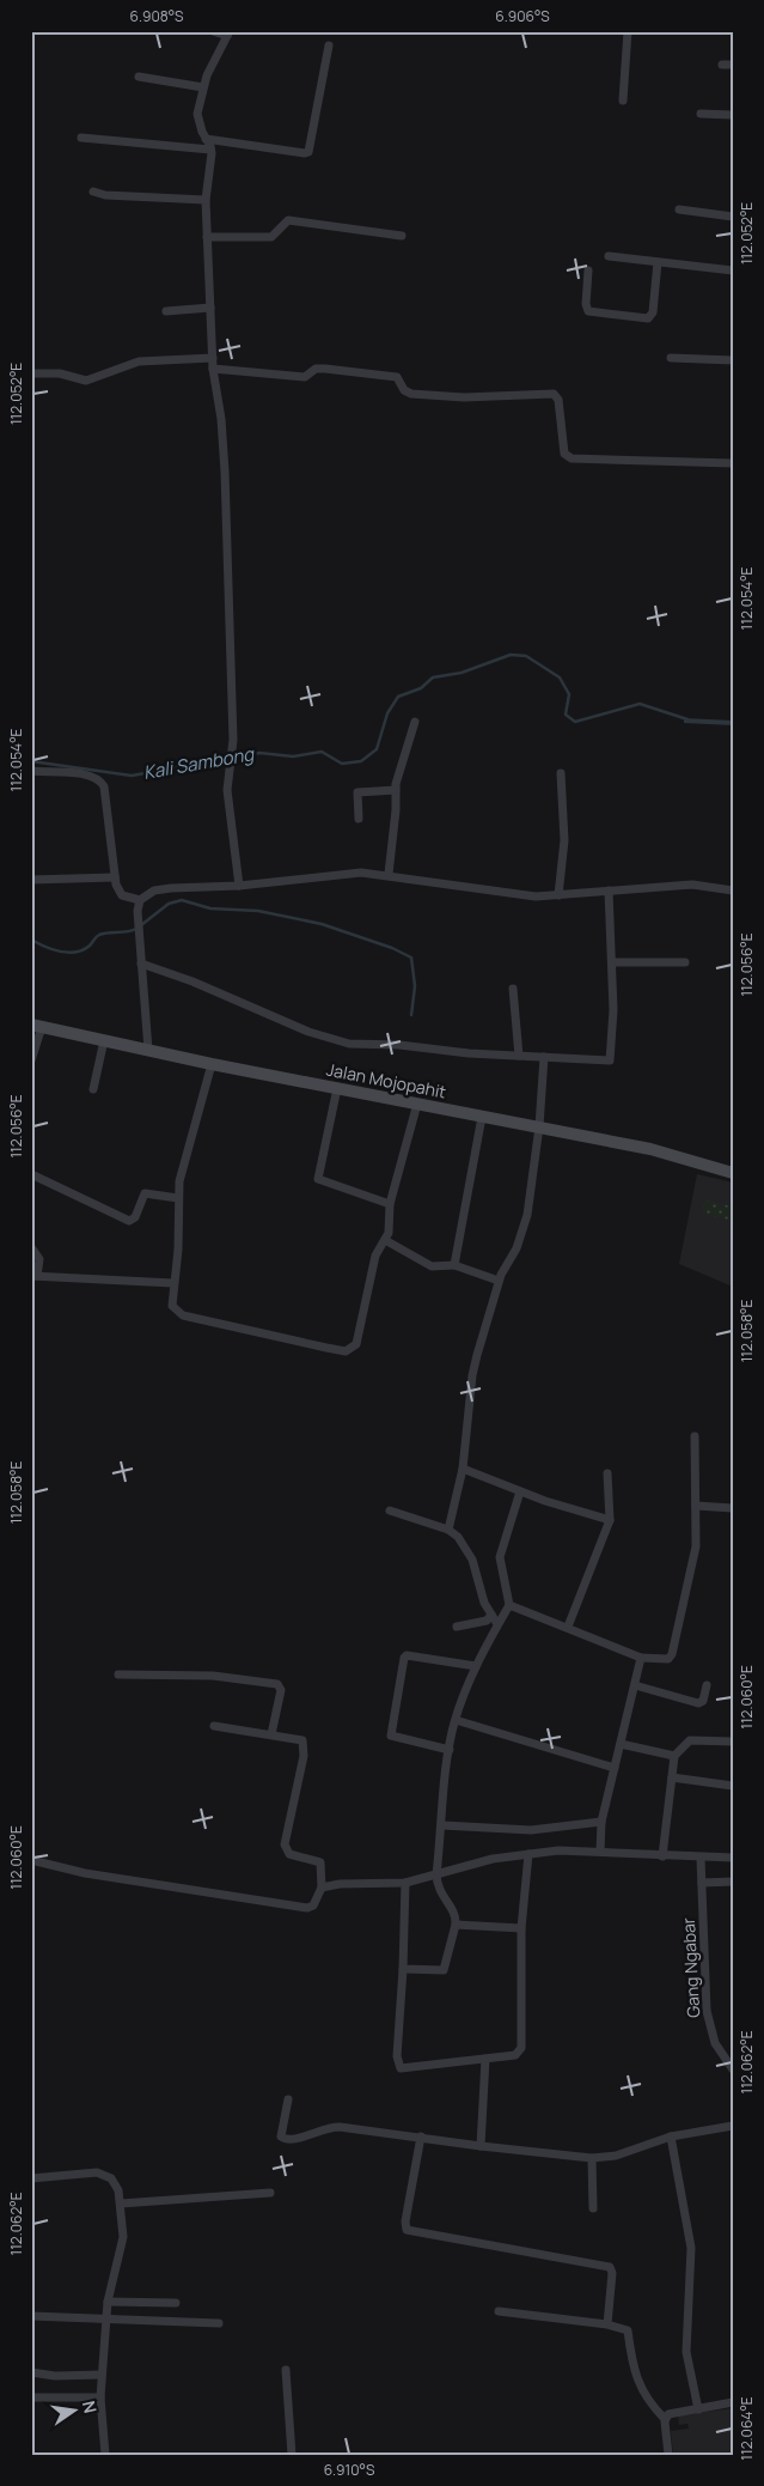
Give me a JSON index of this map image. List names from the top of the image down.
{
  "streets": {
    "street": ["Jalan Mojopahit", "Gang Ngabar"]
  },
  "water": ["Kali Sambong"],
  "north": "right",
  "coordinates": [
    "6.908°S",
    "6.906°S",
    "112.052°E",
    "112.054°E",
    "112.056°E",
    "112.058°E",
    "112.060°E",
    "112.062°E",
    "112.064°E",
    "6.910°S"
  ]
}
